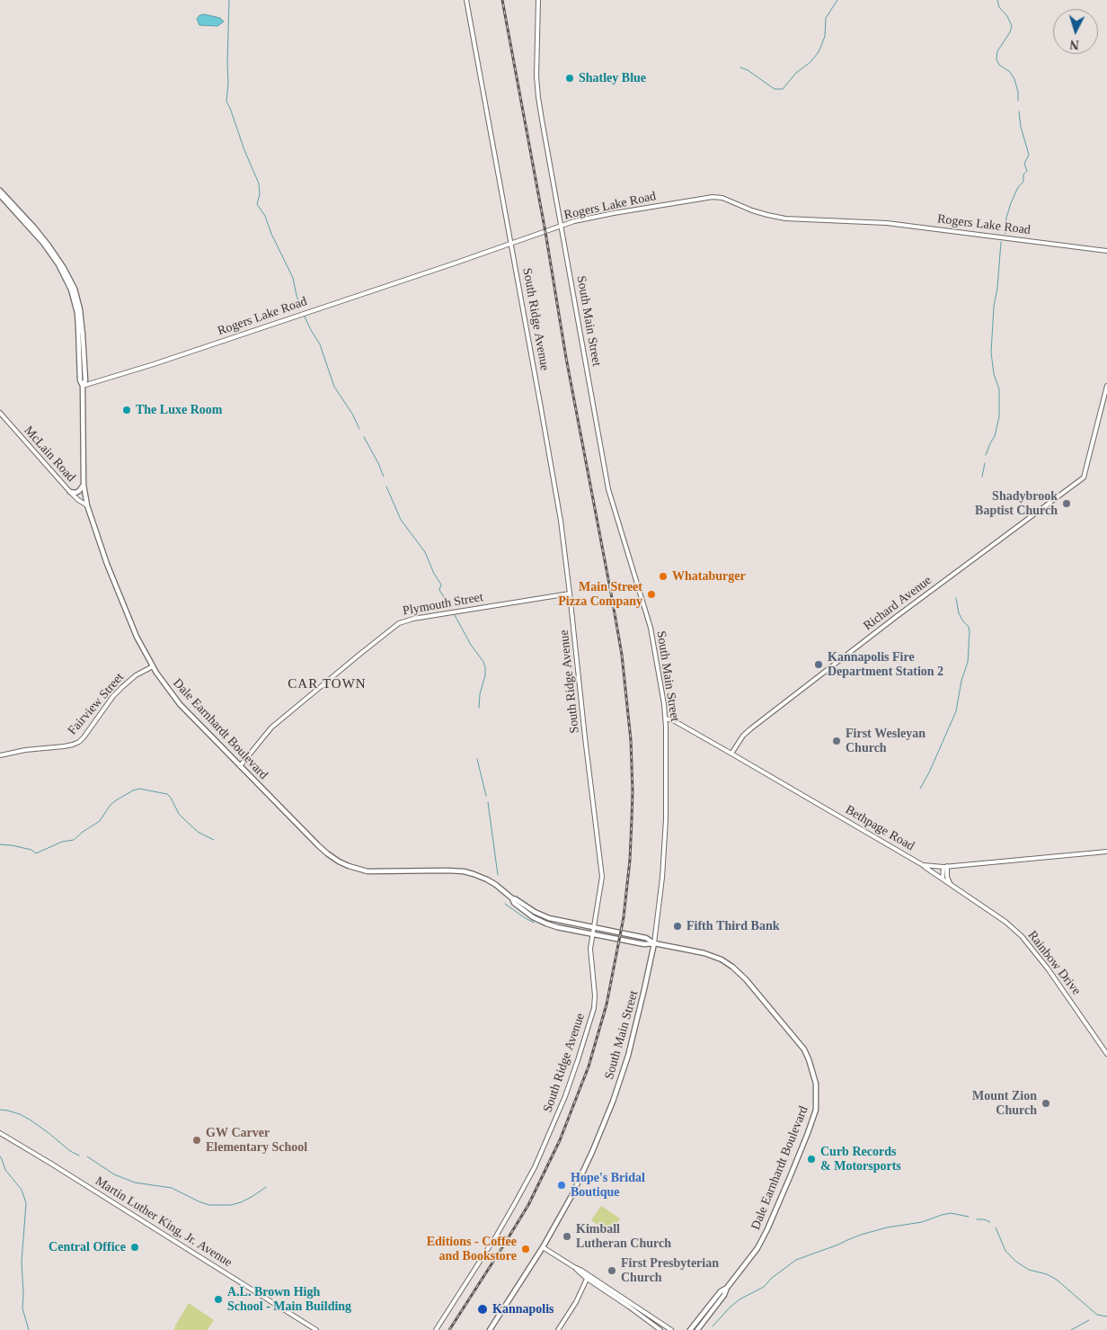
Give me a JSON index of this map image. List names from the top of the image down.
{
  "streets": {
    "main road": ["South Main Street", "Dale Earnhardt Boulevard"],
    "street": [
      "Rogers Lake Road",
      "South Ridge Avenue",
      "McLain Road",
      "Richard Avenue",
      "Plymouth Street",
      "Fairview Street",
      "Bethpage Road",
      "Rainbow Drive",
      "Martin Luther King, Jr. Avenue"
    ]
  },
  "crossings": [
    ["Rogers Lake Road", "South Ridge Avenue"],
    ["Rogers Lake Road", "South Main Street"],
    ["Rogers Lake Road", "Dale Earnhardt Boulevard"],
    ["South Ridge Avenue", "Plymouth Street"],
    ["South Ridge Avenue", "Dale Earnhardt Boulevard"],
    ["South Main Street", "Dale Earnhardt Boulevard"],
    ["South Main Street", "Bethpage Road"],
    ["McLain Road", "Dale Earnhardt Boulevard"],
    ["Richard Avenue", "Bethpage Road"],
    ["Plymouth Street", "Dale Earnhardt Boulevard"],
    ["Fairview Street", "Dale Earnhardt Boulevard"],
    ["Bethpage Road", "Rainbow Drive"]
  ],
  "districts": ["CAR TOWN"],
  "places": [
    "Shatley Blue",
    "The Luxe Room",
    "Shadybrook Baptist Church",
    "Whataburger",
    "Main Street Pizza Company",
    "Kannapolis Fire Department Station 2",
    "First Wesleyan Church",
    "Fifth Third Bank",
    "Mount Zion Church",
    "GW Carver Elementary School",
    "Curb Records & Motorsports",
    "Hope's Bridal Boutique",
    "Kimball Lutheran Church",
    "Central Office",
    "Editions - Coffee and Bookstore",
    "First Presbyterian Church",
    "A.L. Brown High School - Main Building",
    "Kannapolis"
  ],
  "north": "bottom"
}
